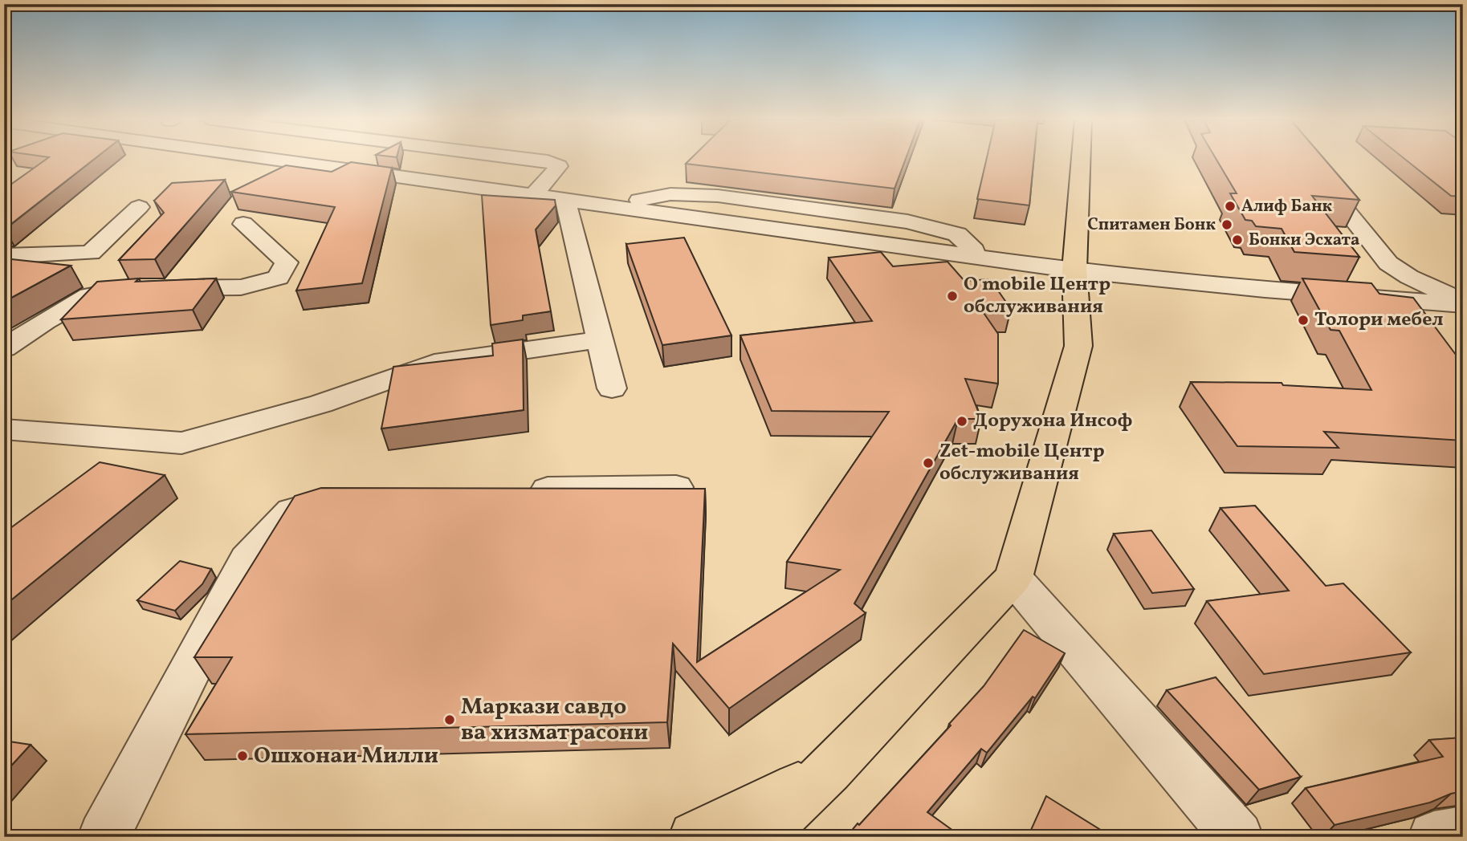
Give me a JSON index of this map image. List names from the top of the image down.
{
  "places": [
    "Алиф Банк",
    "Спитамен Бонк",
    "Бонки Эсхата",
    "O mobile Центр обслуживания",
    "Толори мебел",
    "Дорухона Инсоф",
    "Zet-mobile Центр обслуживания",
    "Маркази савдо ва хизматрасони",
    "Ошхонаи Милли"
  ]
}
